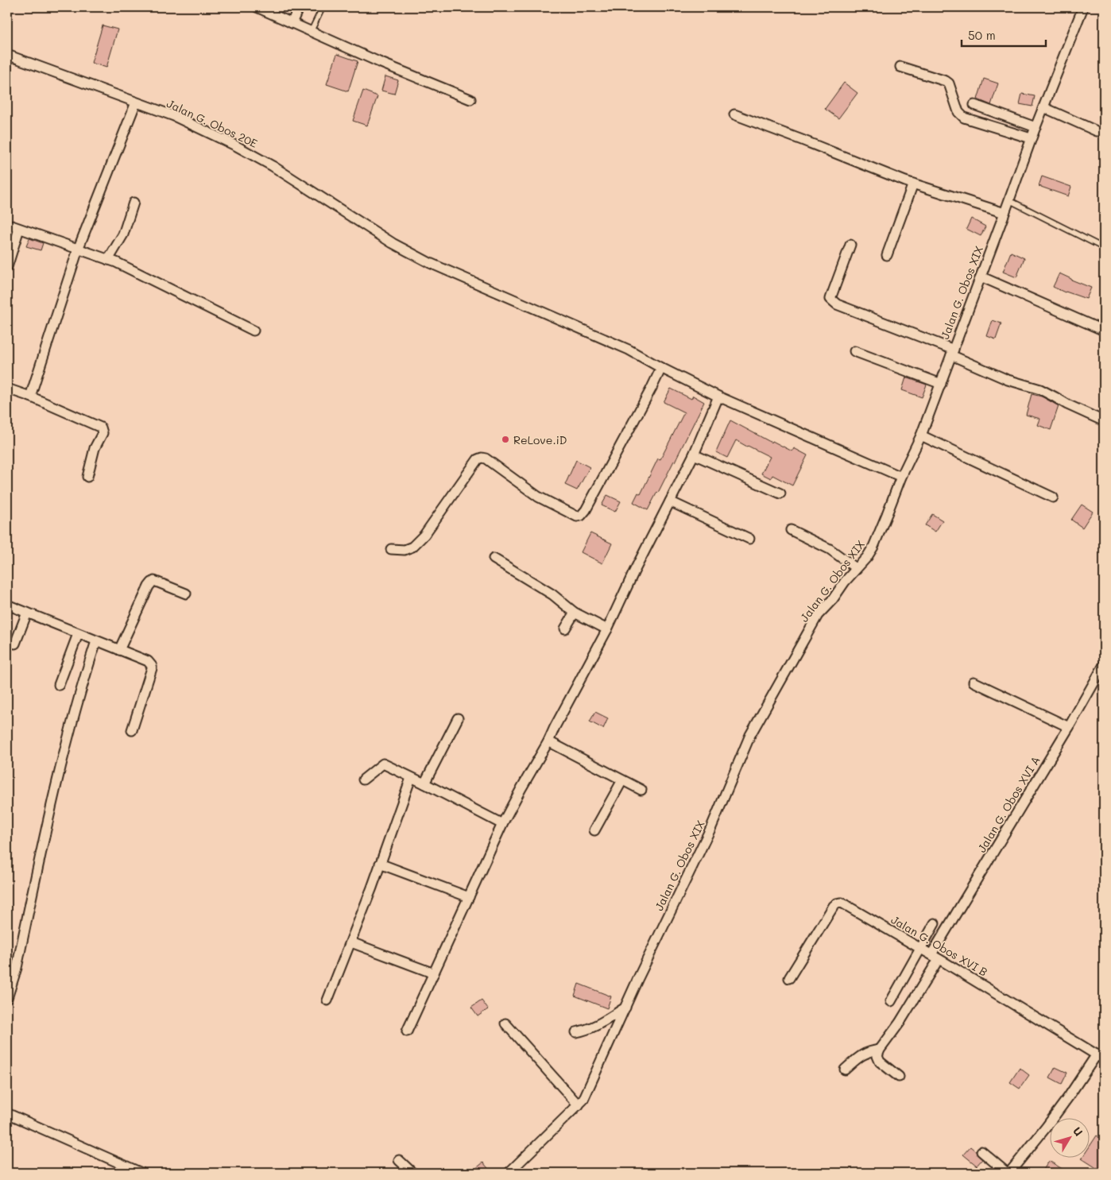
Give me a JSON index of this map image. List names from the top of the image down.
{
  "streets": {
    "street": [
      "Jalan G. Obos 20E",
      "Jalan G. Obos XIX",
      "Jalan G. Obos XVI A",
      "Jalan G. Obos XVI B"
    ]
  },
  "crossings": [
    ["Jalan G. Obos 20E", "Jalan G. Obos XIX"],
    ["Jalan G. Obos XVI A", "Jalan G. Obos XVI B"]
  ],
  "places": ["ReLove.iD"],
  "scale_bar": "50 m",
  "north": "top right"
}
